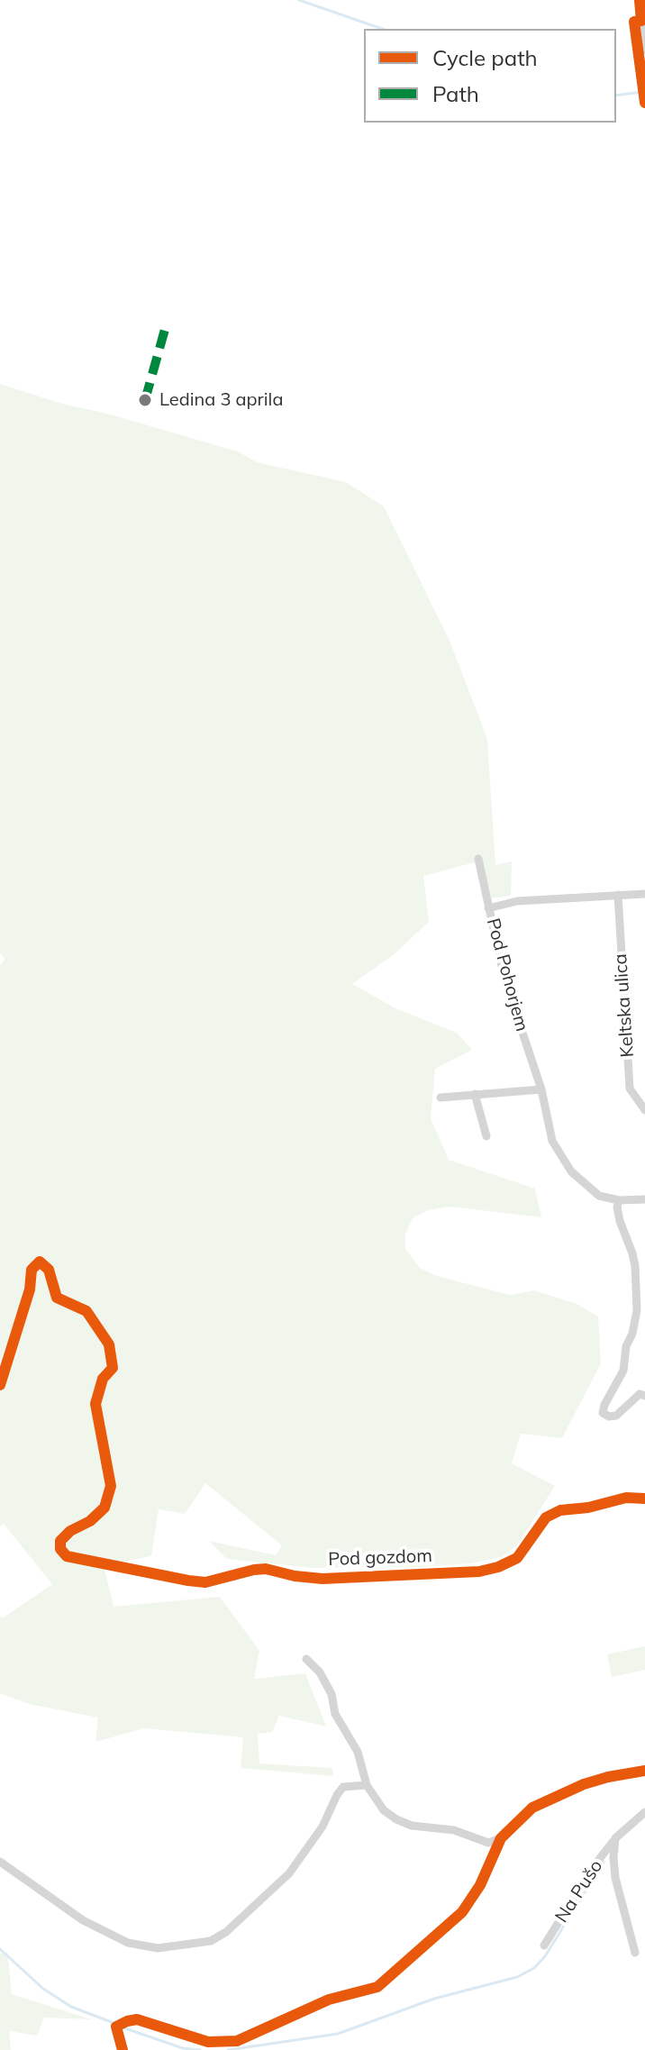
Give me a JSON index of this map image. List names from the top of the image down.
{
  "streets": {
    "street": [
      "Pod Pohorjem",
      "Keltska ulica",
      "Pod gozdom",
      "Na Pušo"
    ]
  },
  "places": ["Ledina 3 aprila"],
  "legend": ["Cycle path", "Path"]
}
